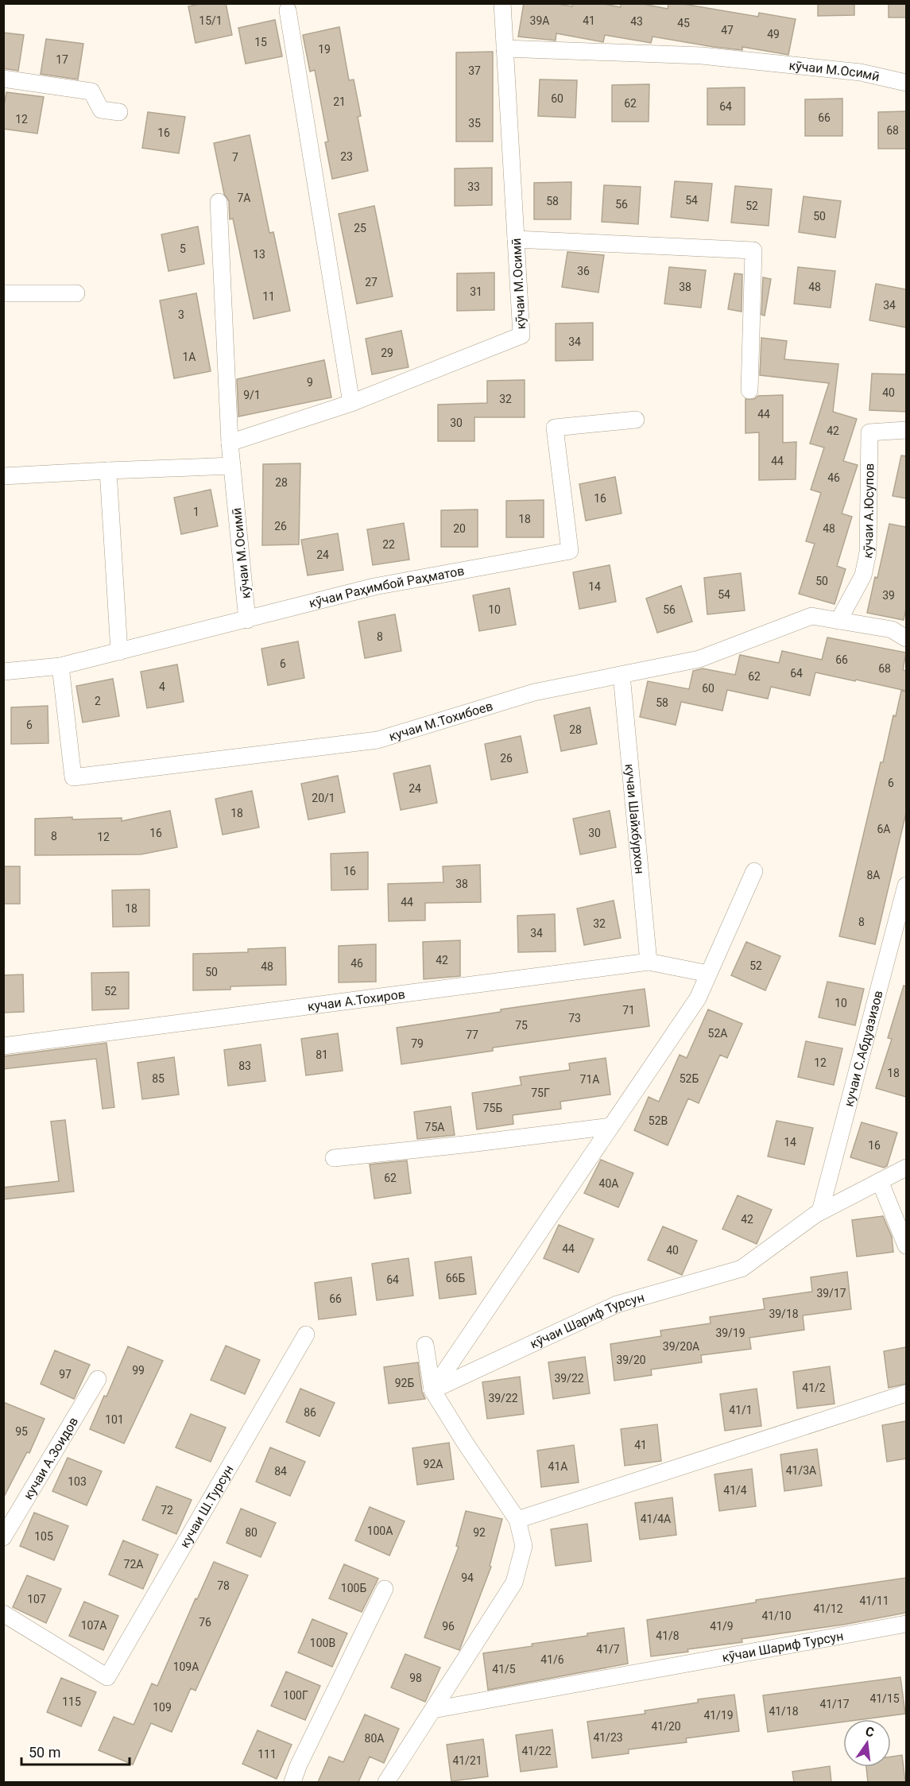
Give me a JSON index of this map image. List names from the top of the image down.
{
  "streets": {
    "street": [
      "кӯчаи М.Осимӣ",
      "кӯчаи А.Юсупов",
      "кӯчаи Раҳимбой Раҳматов",
      "кучаи М.Тохибоев",
      "кучаи Шайхбурхон",
      "кучаи А.Тохиров",
      "кучаи С.Абдуазизов",
      "кӯчаи Шариф Турсун",
      "кучаи А.Зоидов",
      "кучаи Ш.Турсун"
    ]
  },
  "crossings": [
    ["кӯчаи М.Осимӣ", "кӯчаи Раҳимбой Раҳматов"],
    ["кӯчаи А.Юсупов", "кучаи М.Тохибоев"],
    ["кӯчаи Раҳимбой Раҳматов", "кучаи М.Тохибоев"],
    ["кучаи М.Тохибоев", "кучаи Шайхбурхон"],
    ["кучаи Шайхбурхон", "кучаи А.Тохиров"],
    ["кучаи С.Абдуазизов", "кӯчаи Шариф Турсун"]
  ],
  "house_numbers": [
    "15/1",
    "39А",
    "41",
    "43",
    "45",
    "47",
    "49",
    "15",
    "19",
    "17",
    "37",
    "60",
    "21",
    "62",
    "64",
    "66",
    "12",
    "35",
    "68",
    "16",
    "23",
    "7",
    "33",
    "7А",
    "54",
    "58",
    "56",
    "52",
    "50",
    "25",
    "5",
    "13",
    "36",
    "27",
    "38",
    "48",
    "31",
    "11",
    "34",
    "3",
    "34",
    "29",
    "1А",
    "9",
    "40",
    "9/1",
    "32",
    "44",
    "30",
    "42",
    "44",
    "46",
    "28",
    "16",
    "1",
    "18",
    "26",
    "20",
    "48",
    "22",
    "24",
    "50",
    "14",
    "54",
    "39",
    "10",
    "56",
    "8",
    "66",
    "6",
    "68",
    "64",
    "62",
    "4",
    "60",
    "2",
    "58",
    "6",
    "28",
    "26",
    "6",
    "24",
    "20/1",
    "18",
    "6А",
    "16",
    "30",
    "8",
    "12",
    "16",
    "8А",
    "38",
    "44",
    "18",
    "8",
    "32",
    "34",
    "42",
    "46",
    "52",
    "48",
    "50",
    "52",
    "10",
    "71",
    "73",
    "75",
    "52А",
    "77",
    "79",
    "81",
    "12",
    "83",
    "18",
    "85",
    "52Б",
    "71А",
    "75Г",
    "75Б",
    "52В",
    "75А",
    "14",
    "16",
    "62",
    "40А",
    "42",
    "44",
    "40",
    "66Б",
    "64",
    "39/17",
    "66",
    "39/18",
    "39/19",
    "39/20А",
    "39/20",
    "99",
    "97",
    "39/22",
    "92Б",
    "41/2",
    "39/22",
    "41/1",
    "86",
    "101",
    "95",
    "41",
    "92А",
    "41А",
    "41/3А",
    "84",
    "103",
    "41/4",
    "72",
    "41/4А",
    "100А",
    "80",
    "92",
    "105",
    "72А",
    "94",
    "78",
    "100Б",
    "107",
    "41/11",
    "41/12",
    "41/10",
    "76",
    "107А",
    "96",
    "41/9",
    "41/8",
    "100В",
    "41/7",
    "41/6",
    "109А",
    "41/5",
    "98",
    "100Г",
    "41/15",
    "115",
    "41/17",
    "109",
    "41/18",
    "41/19",
    "41/20",
    "41/23",
    "80А",
    "41/22",
    "111",
    "41/21"
  ],
  "scale_bar": "50 m",
  "north": "top"
}
